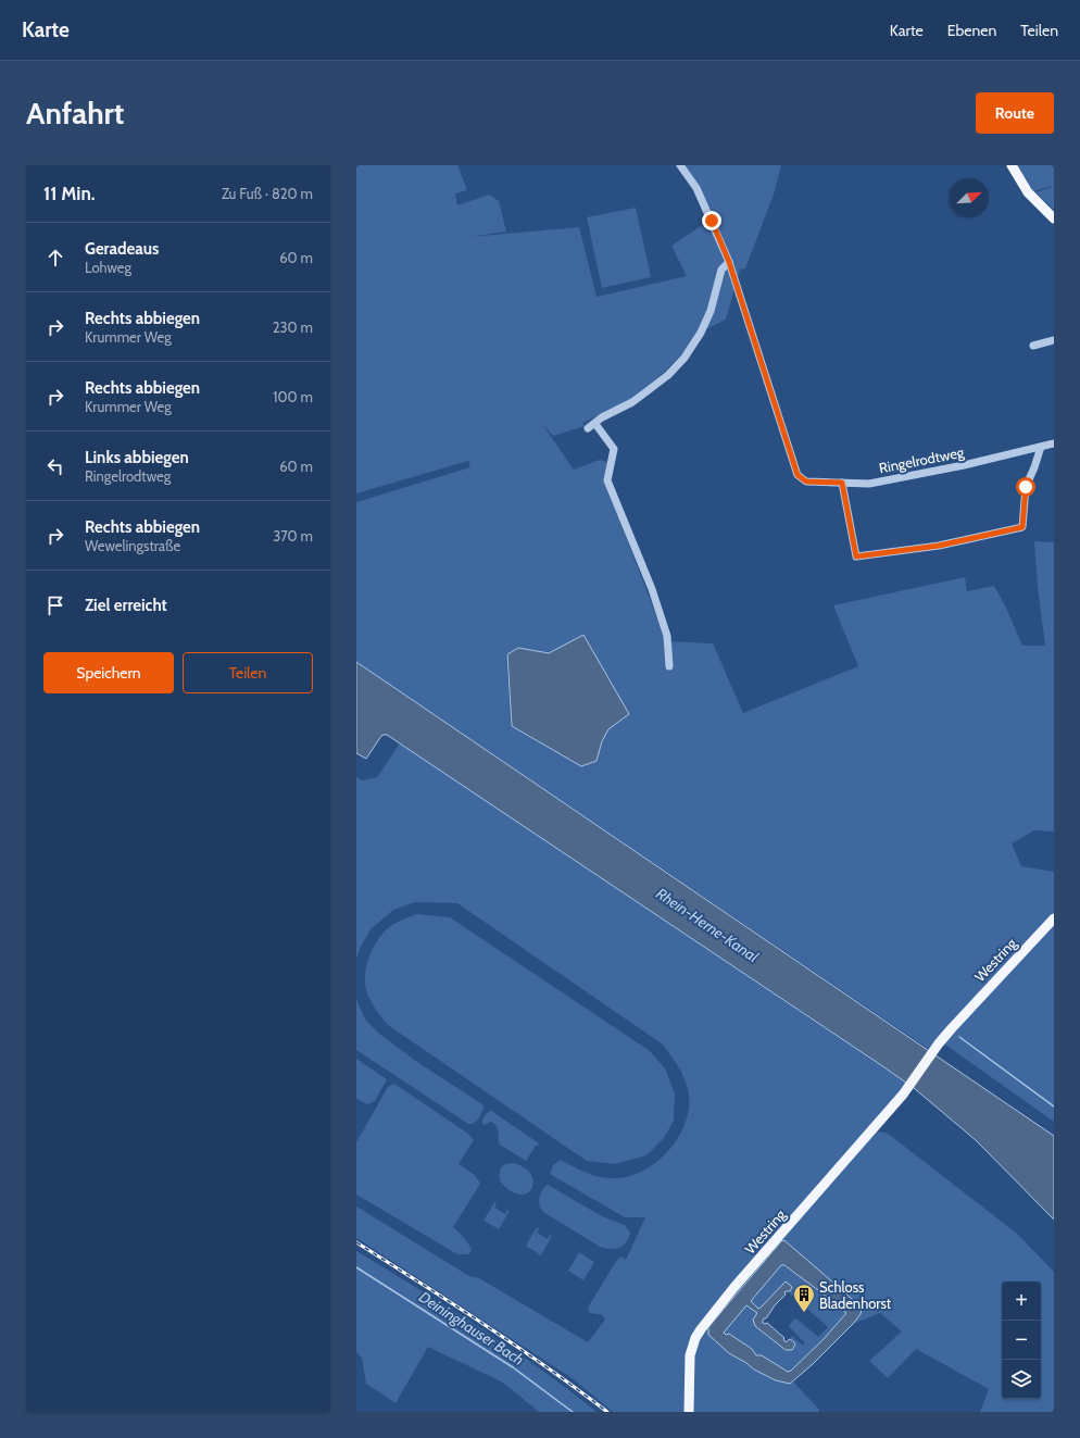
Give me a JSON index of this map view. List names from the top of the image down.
{
  "streets": {
    "main road": ["Westring"],
    "street": ["Ringelrodtweg"]
  },
  "water": ["Rhein-Herne-Kanal", "Deininghauser Bach"],
  "places": {
    "building": ["Schloss Bladenhorst"]
  },
  "north": "top right",
  "page": {
    "header": "Karte",
    "nav": ["Karte", "Ebenen", "Teilen"],
    "buttons": [
      "Route",
      ["Speichern", "Teilen"]
    ],
    "title": "Anfahrt",
    "heading": ["11 Min.", "Zu Fuß · 820 m"],
    "list": [
      ["Geradeaus", "Lohweg", "60 m"],
      ["Rechts abbiegen", "Krummer Weg", "230 m"],
      ["Rechts abbiegen", "Krummer Weg", "100 m"],
      ["Links abbiegen", "Ringelrodtweg", "60 m"],
      ["Rechts abbiegen", "Wewelingstraße", "370 m"],
      "Ziel erreicht"
    ],
    "map_buttons": ["+", "−"]
  }
}
